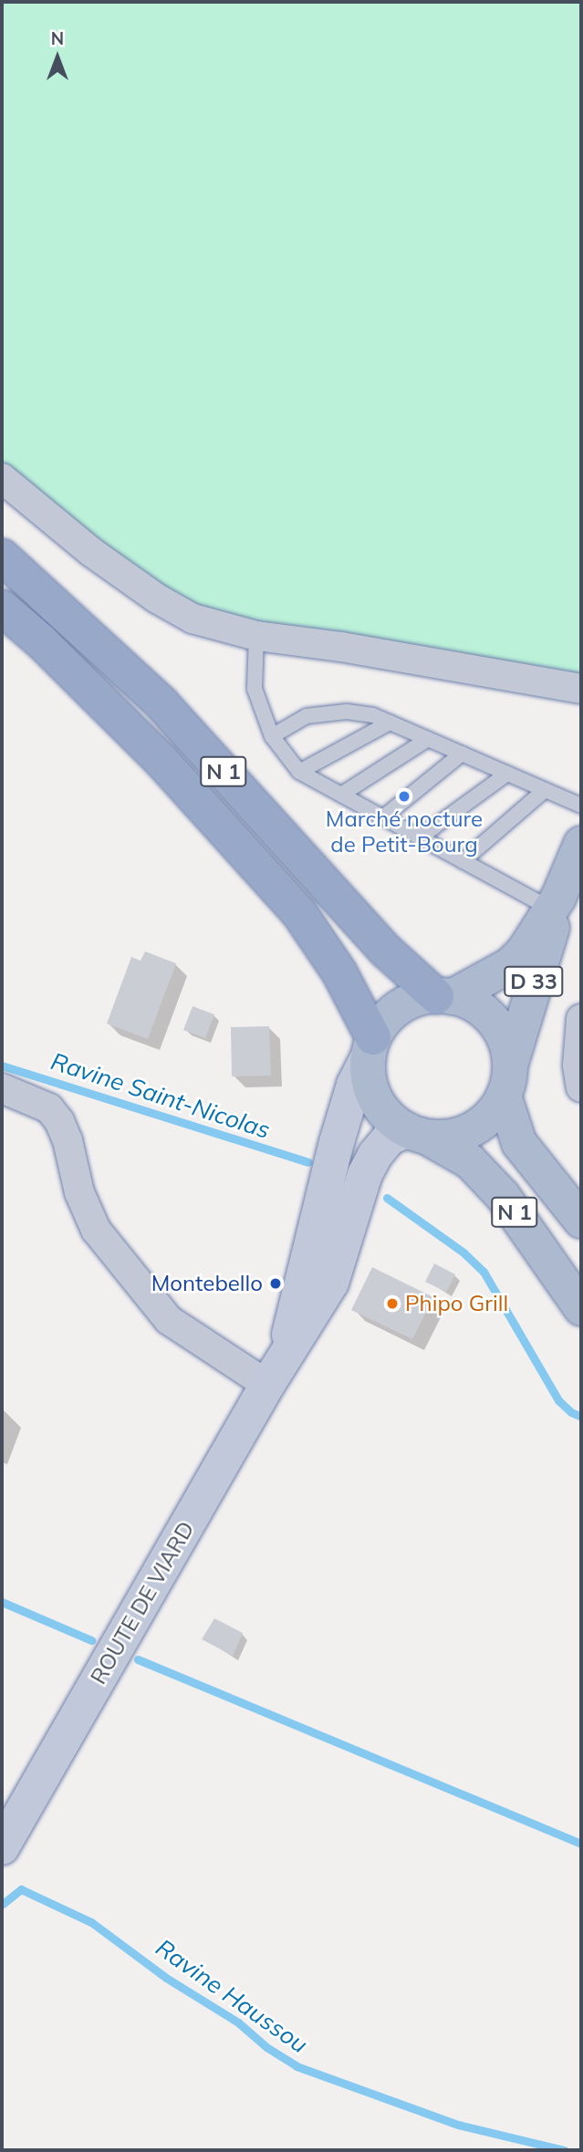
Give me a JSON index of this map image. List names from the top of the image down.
{
  "streets": {
    "highway": ["N 1"],
    "main road": ["D 33", "ROUTE DE VIARD"]
  },
  "crossings": [
    ["N 1", "D 33"],
    ["N 1", "ROUTE DE VIARD"],
    ["D 33", "ROUTE DE VIARD"]
  ],
  "water": ["Ravine Saint-Nicolas", "Ravine Haussou"],
  "places": ["Marché nocture de Petit-Bourg", "Montebello", "Phipo Grill"],
  "north": "top"
}
